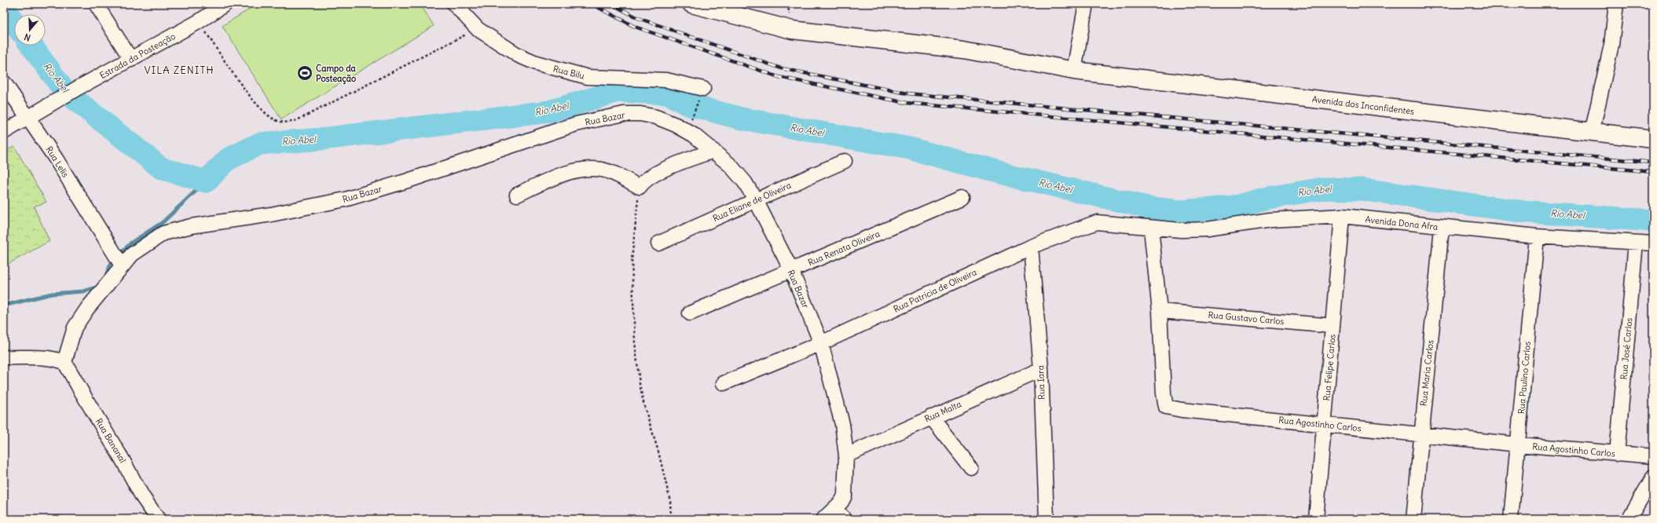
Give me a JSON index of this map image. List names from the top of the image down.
{
  "streets": {
    "main road": ["Avenida dos Inconfidentes"],
    "street": [
      "Estrada da Posteação",
      "Rua Bilu",
      "Rua Bazar",
      "Rua Lelis",
      "Rua Eliane de Oliveira",
      "Avenida Dona Afra",
      "Rua Renata Oliveira",
      "Rua Patricia de Oliveira",
      "Rua Gustavo Carlos",
      "Rua José Carlos",
      "Rua Felipe Carlos",
      "Rua Maria Carlos",
      "Rua Paulino Carlos",
      "Rua Iara",
      "Rua Malta",
      "Rua Agostinho Carlos",
      "Rua Bananal"
    ]
  },
  "crossings": [
    ["Estrada da Posteação", "Rua Lelis"],
    ["Rua Bazar", "Rua Lelis"],
    ["Rua Bazar", "Rua Eliane de Oliveira"],
    ["Rua Bazar", "Rua Renata Oliveira"],
    ["Rua Bazar", "Rua Patricia de Oliveira"],
    ["Rua Bazar", "Rua Malta"],
    ["Rua Bazar", "Rua Bananal"],
    ["Avenida Dona Afra", "Rua Patricia de Oliveira"],
    ["Avenida Dona Afra", "Rua José Carlos"],
    ["Avenida Dona Afra", "Rua Felipe Carlos"],
    ["Avenida Dona Afra", "Rua Maria Carlos"],
    ["Avenida Dona Afra", "Rua Paulino Carlos"],
    ["Avenida Dona Afra", "Rua Agostinho Carlos"],
    ["Rua Patricia de Oliveira", "Rua Iara"],
    ["Rua Patricia de Oliveira", "Rua Agostinho Carlos"],
    ["Rua Gustavo Carlos", "Rua Felipe Carlos"],
    ["Rua Gustavo Carlos", "Rua Agostinho Carlos"],
    ["Rua José Carlos", "Rua Agostinho Carlos"],
    ["Rua Felipe Carlos", "Rua Agostinho Carlos"],
    ["Rua Maria Carlos", "Rua Agostinho Carlos"],
    ["Rua Paulino Carlos", "Rua Agostinho Carlos"],
    ["Rua Iara", "Rua Malta"]
  ],
  "districts": ["VILA ZENITH"],
  "water": ["Rio Abel"],
  "places": {
    "sports": ["Campo da Posteação"]
  },
  "north": "bottom"
}
